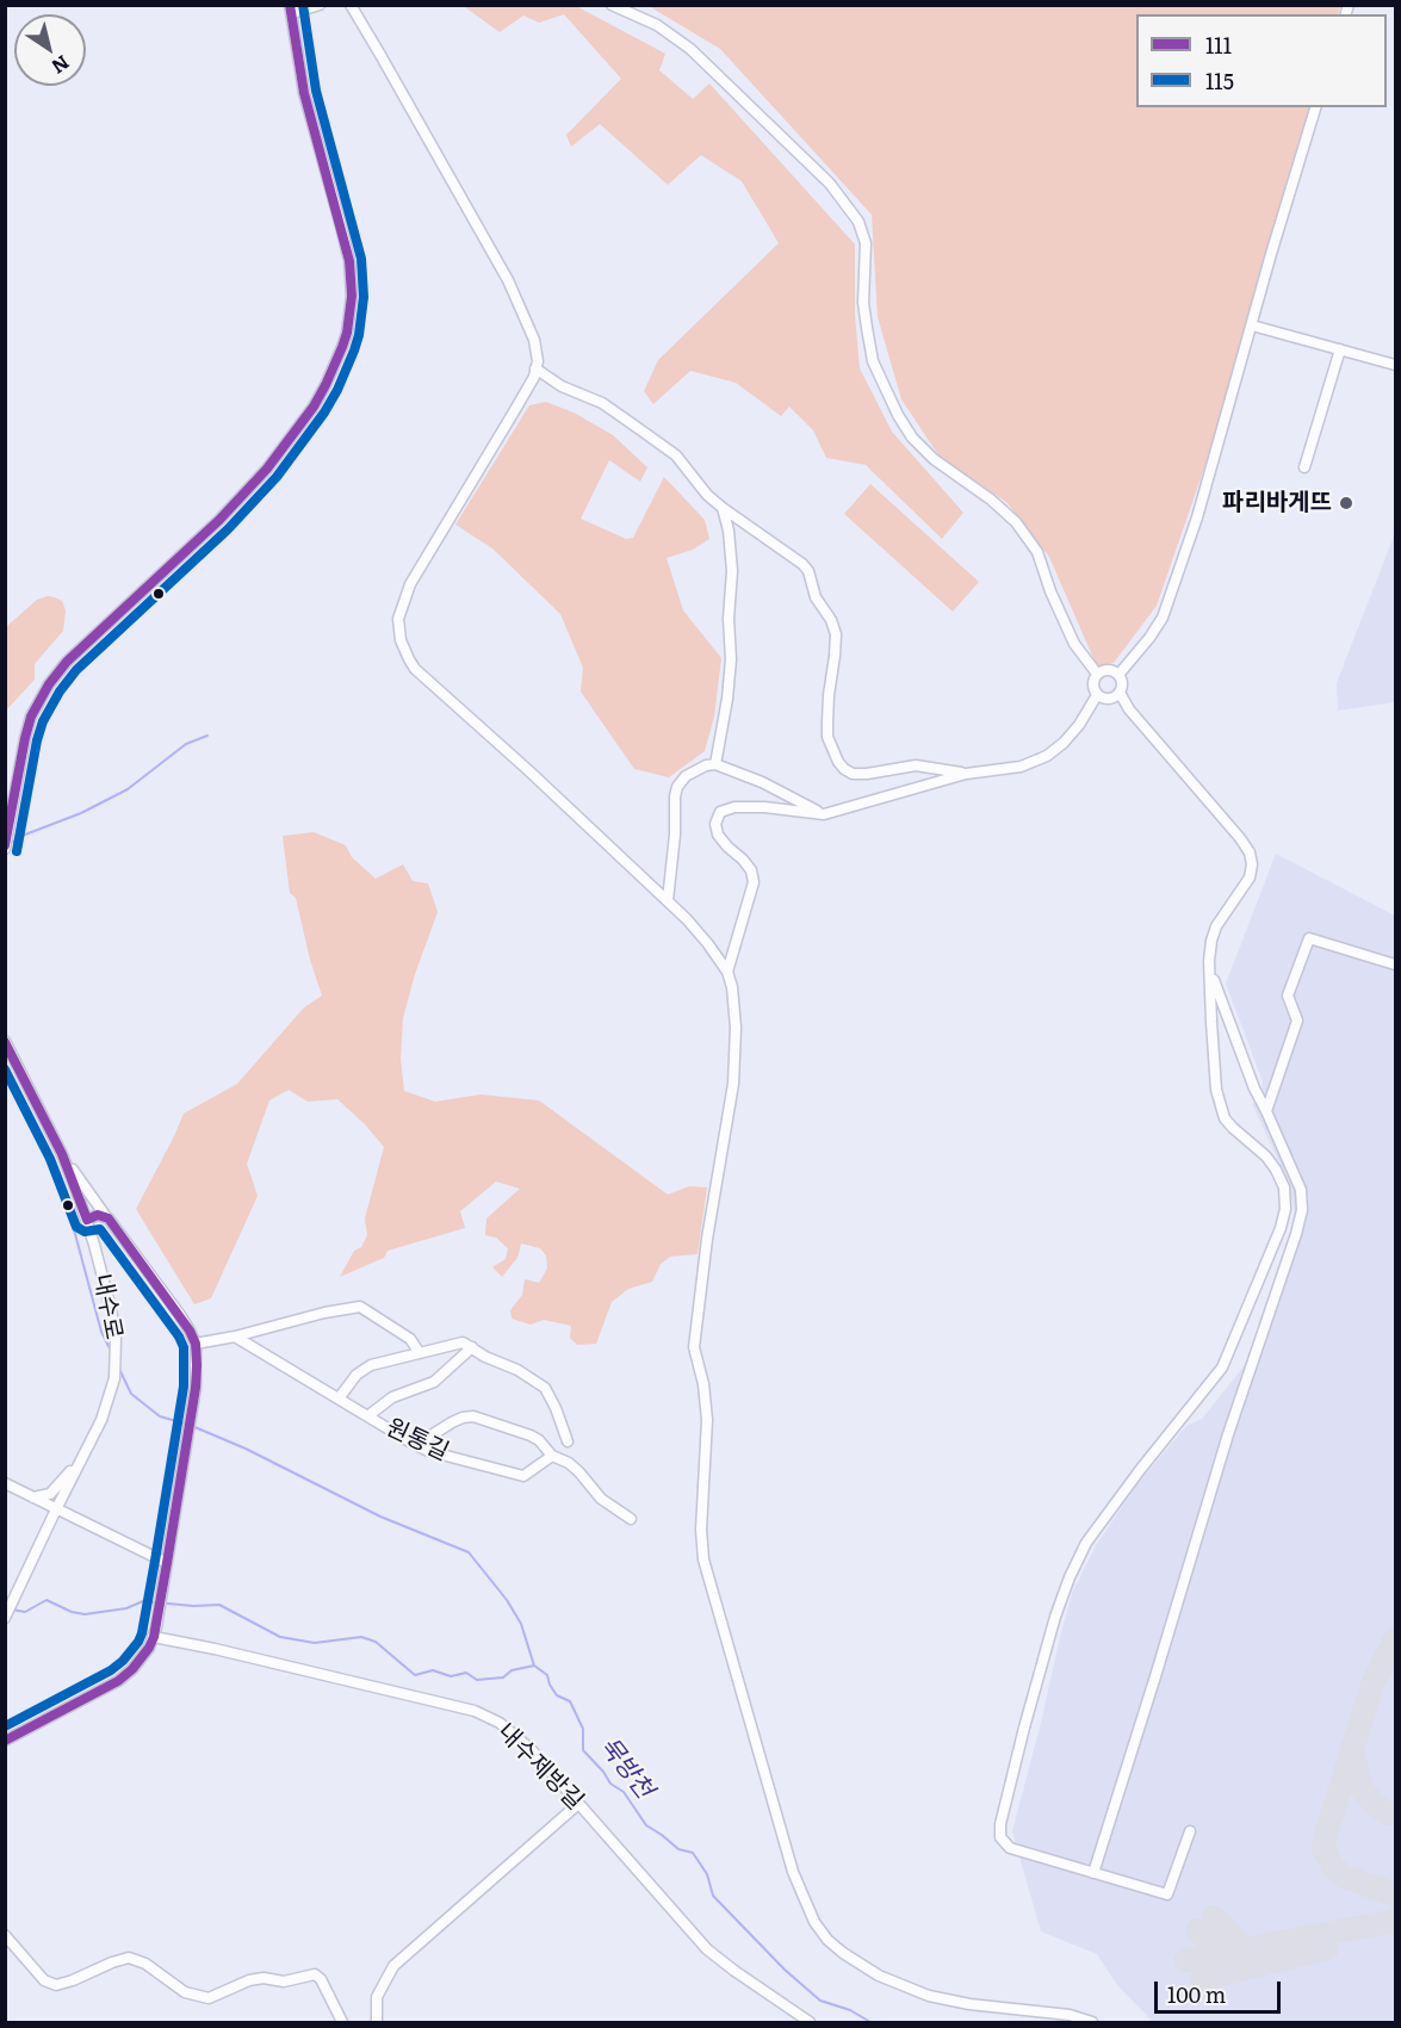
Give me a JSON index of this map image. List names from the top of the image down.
{
  "streets": {
    "street": ["내수로", "원통길", "내수제방길"]
  },
  "water": ["묵방천"],
  "places": ["파리바게뜨"],
  "lines": ["transit line 111", "transit line 115"],
  "legend": ["111", "115"],
  "scale_bar": "100 m",
  "north": "bottom right"
}
